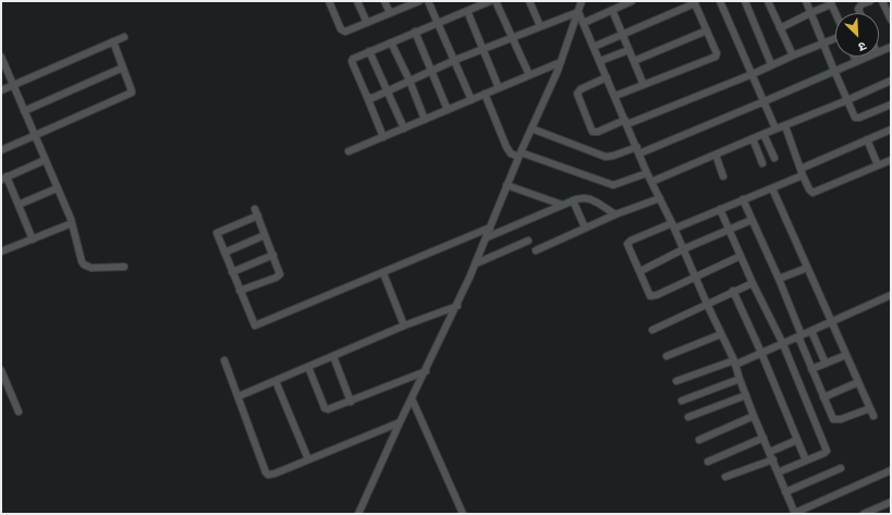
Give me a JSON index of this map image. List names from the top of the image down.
{
  "north": "bottom right"
}
